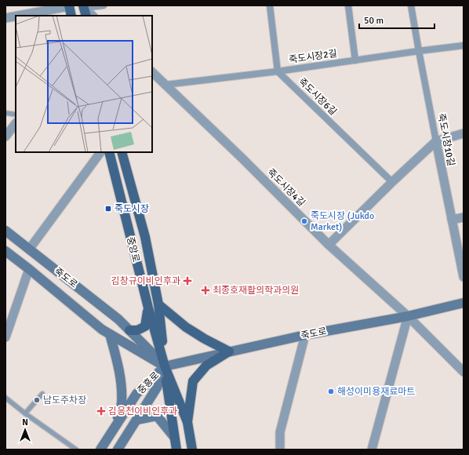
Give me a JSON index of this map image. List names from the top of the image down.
{
  "streets": {
    "main road": ["중앙로", "죽도로", "중흥로"],
    "street": [
      "죽도시장2길",
      "죽도시장6길",
      "죽도시장10길",
      "죽도시장4길"
    ]
  },
  "crossings": [
    ["죽도시장2길", "죽도시장6길"],
    ["죽도시장2길", "죽도시장10길"],
    ["죽도시장2길", "죽도시장4길"],
    ["죽도시장4길", "죽도로"],
    ["중앙로", "죽도로"],
    ["중앙로", "중흥로"],
    ["죽도로", "중흥로"]
  ],
  "places": {
    "transit": ["죽도시장"],
    "other": ["죽도시장 (Jukdo Market)", "해성이미용재료마트", "남도주차장"],
    "health": ["김창규이비인후과", "최종호재활의학과의원", "김응천이비인후과"]
  },
  "scale_bar": "50 m",
  "north": "top"
}
